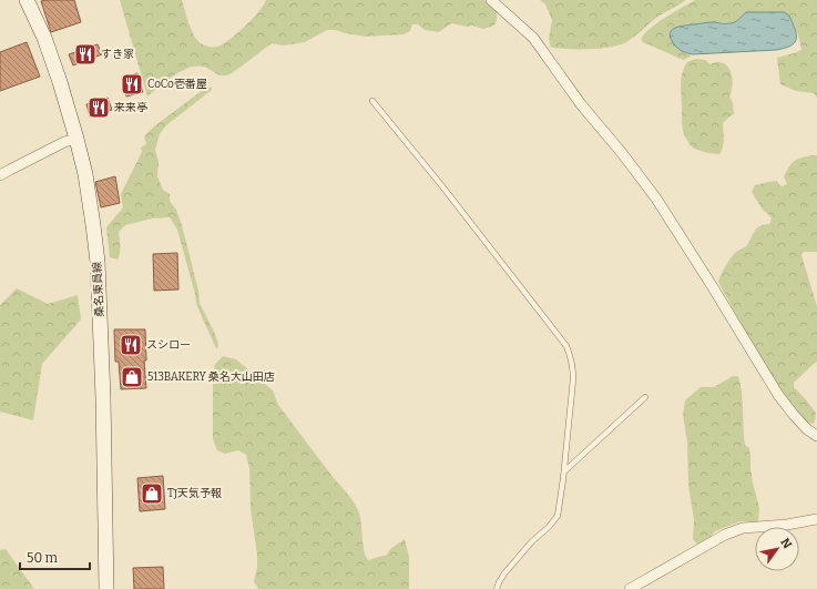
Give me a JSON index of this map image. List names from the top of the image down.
{
  "streets": {
    "main road": ["桑名東員線"]
  },
  "places": {
    "restaurant": [
      "すき家",
      "CoCo壱番屋",
      "来来亭",
      "スシロー"
    ],
    "shop": ["513BAKERY 桑名大山田店", "TJ天気予報"]
  },
  "scale_bar": "50 m",
  "north": "top right"
}
